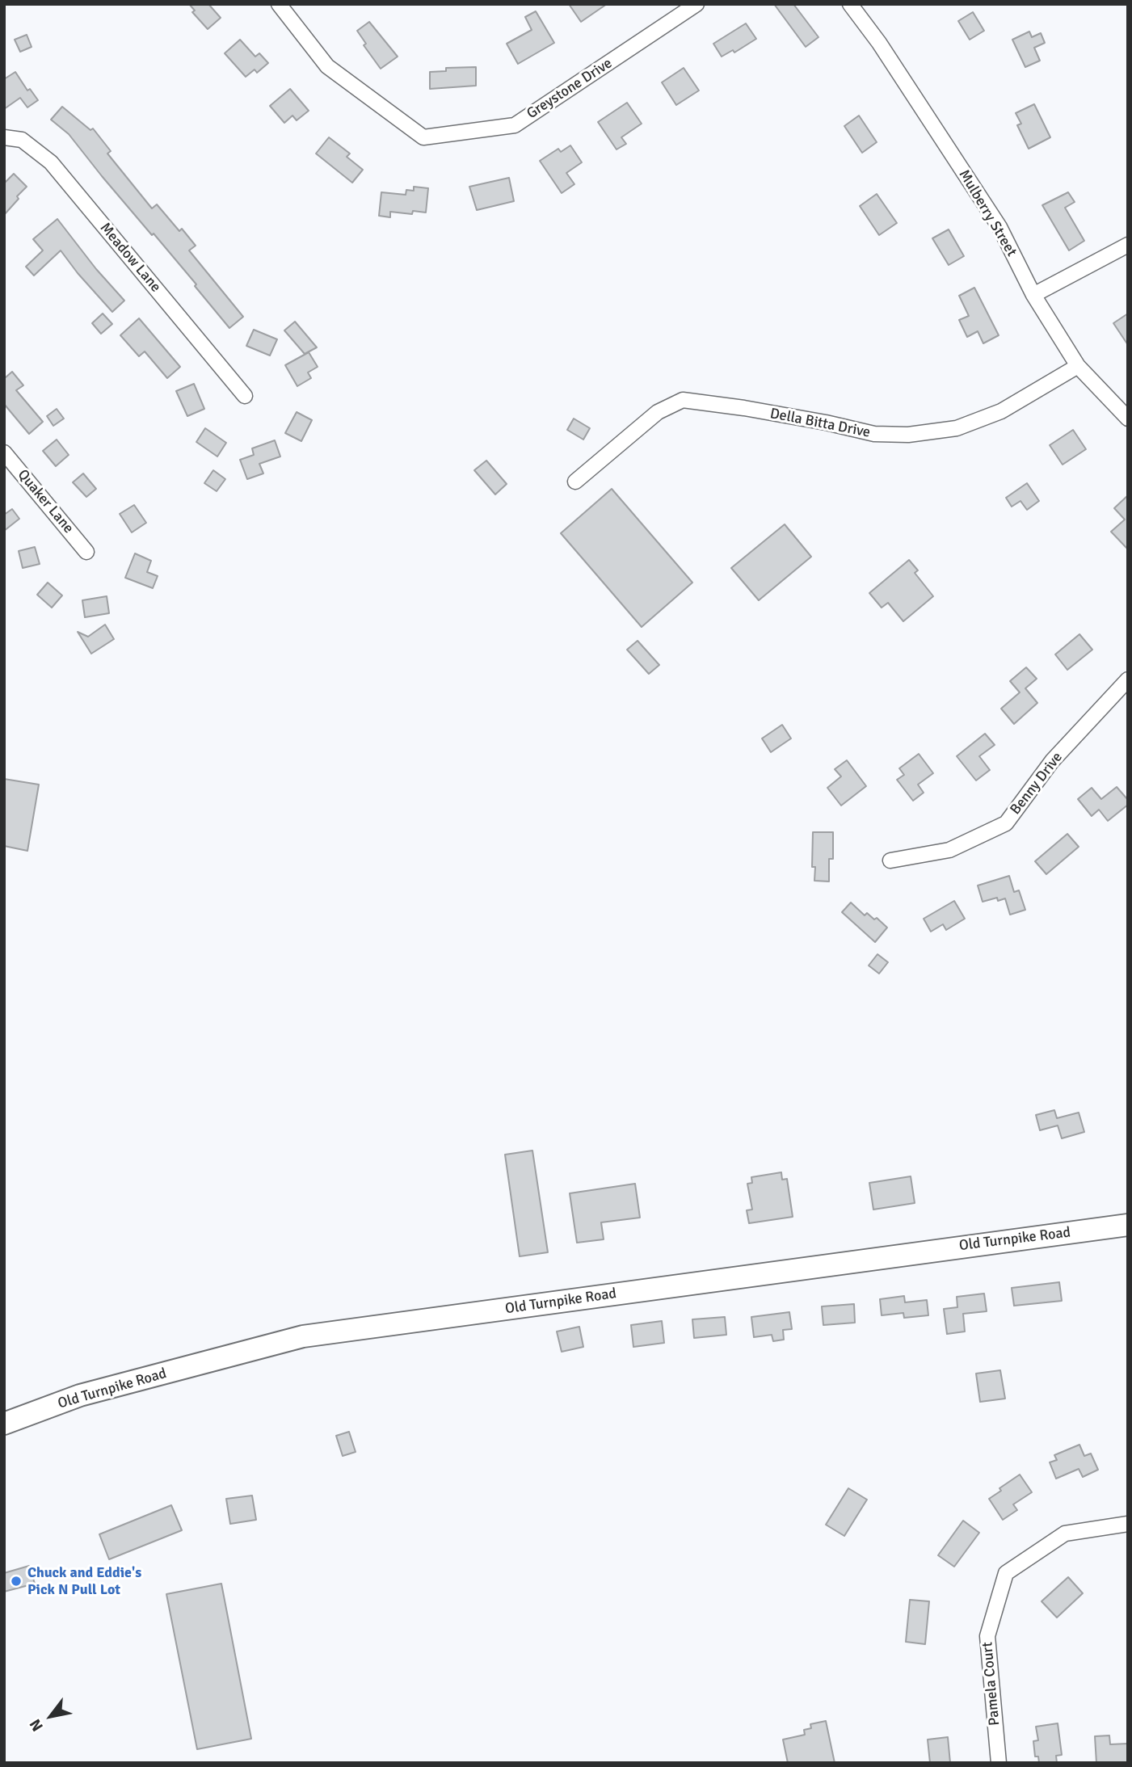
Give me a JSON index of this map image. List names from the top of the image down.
{
  "streets": {
    "main road": ["Old Turnpike Road"],
    "street": [
      "Greystone Drive",
      "Mulberry Street",
      "Meadow Lane",
      "Della Bitta Drive",
      "Quaker Lane",
      "Benny Drive",
      "Pamela Court"
    ]
  },
  "crossings": [
    ["Mulberry Street", "Della Bitta Drive"]
  ],
  "places": ["Chuck and Eddie's Pick N Pull Lot"],
  "north": "bottom left"
}
